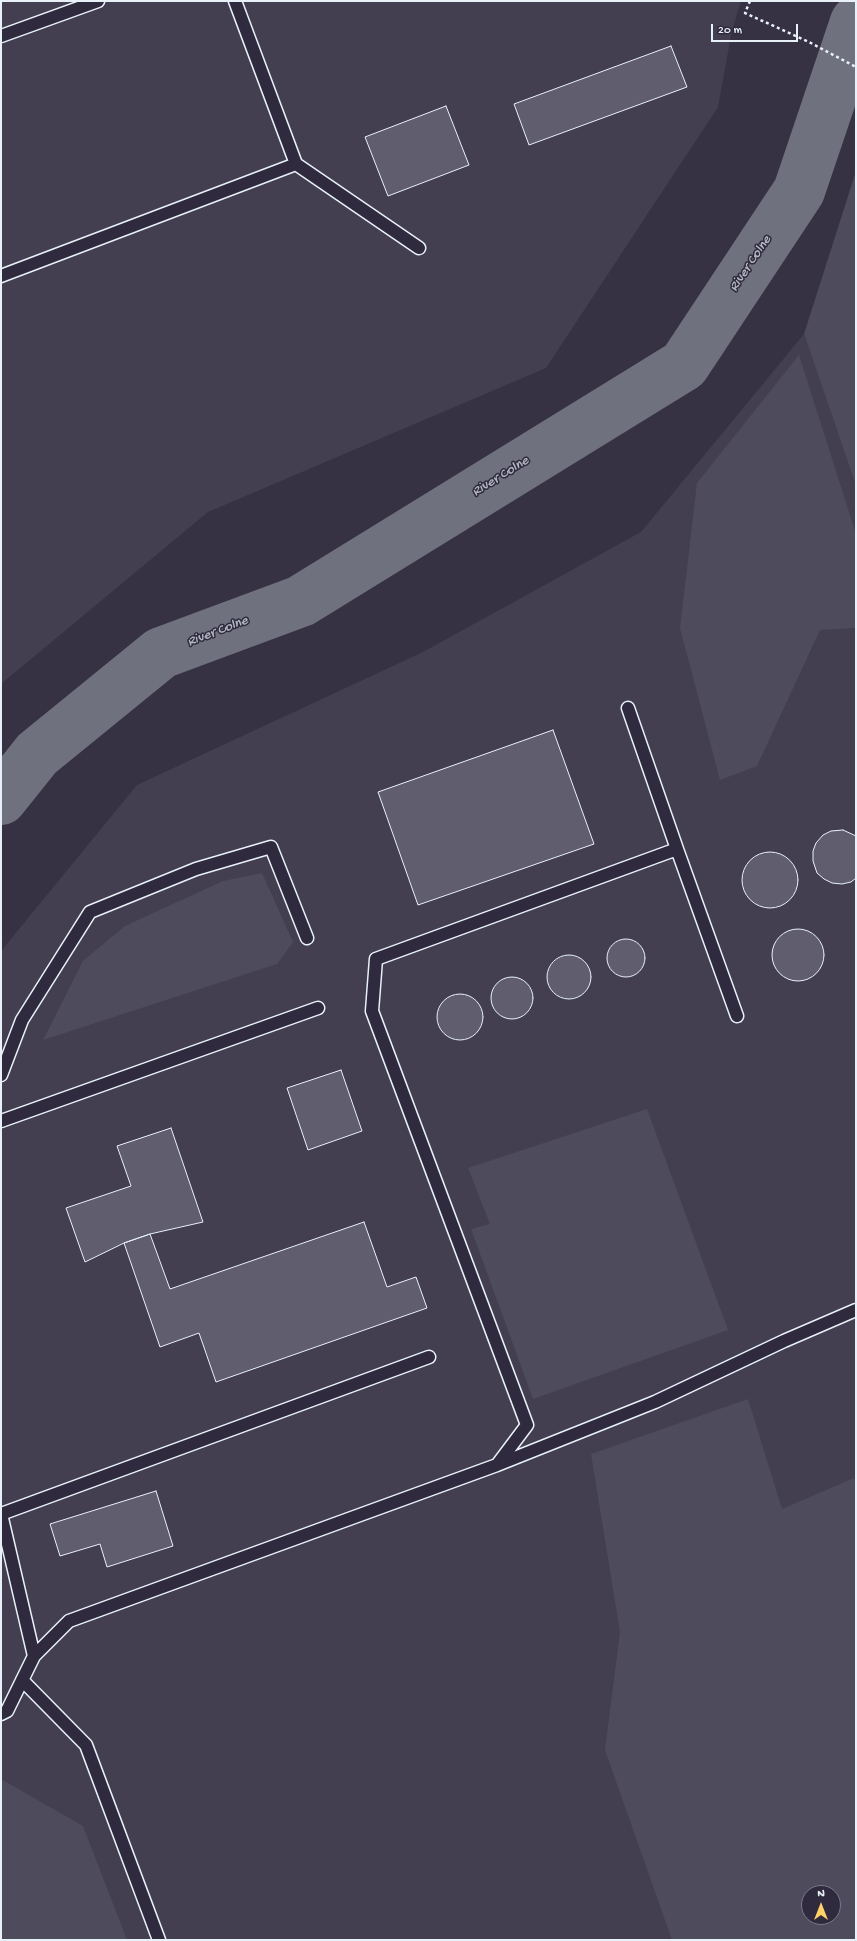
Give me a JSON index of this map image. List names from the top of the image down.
{
  "water": ["River Colne"],
  "scale_bar": "20 m",
  "north": "top"
}
